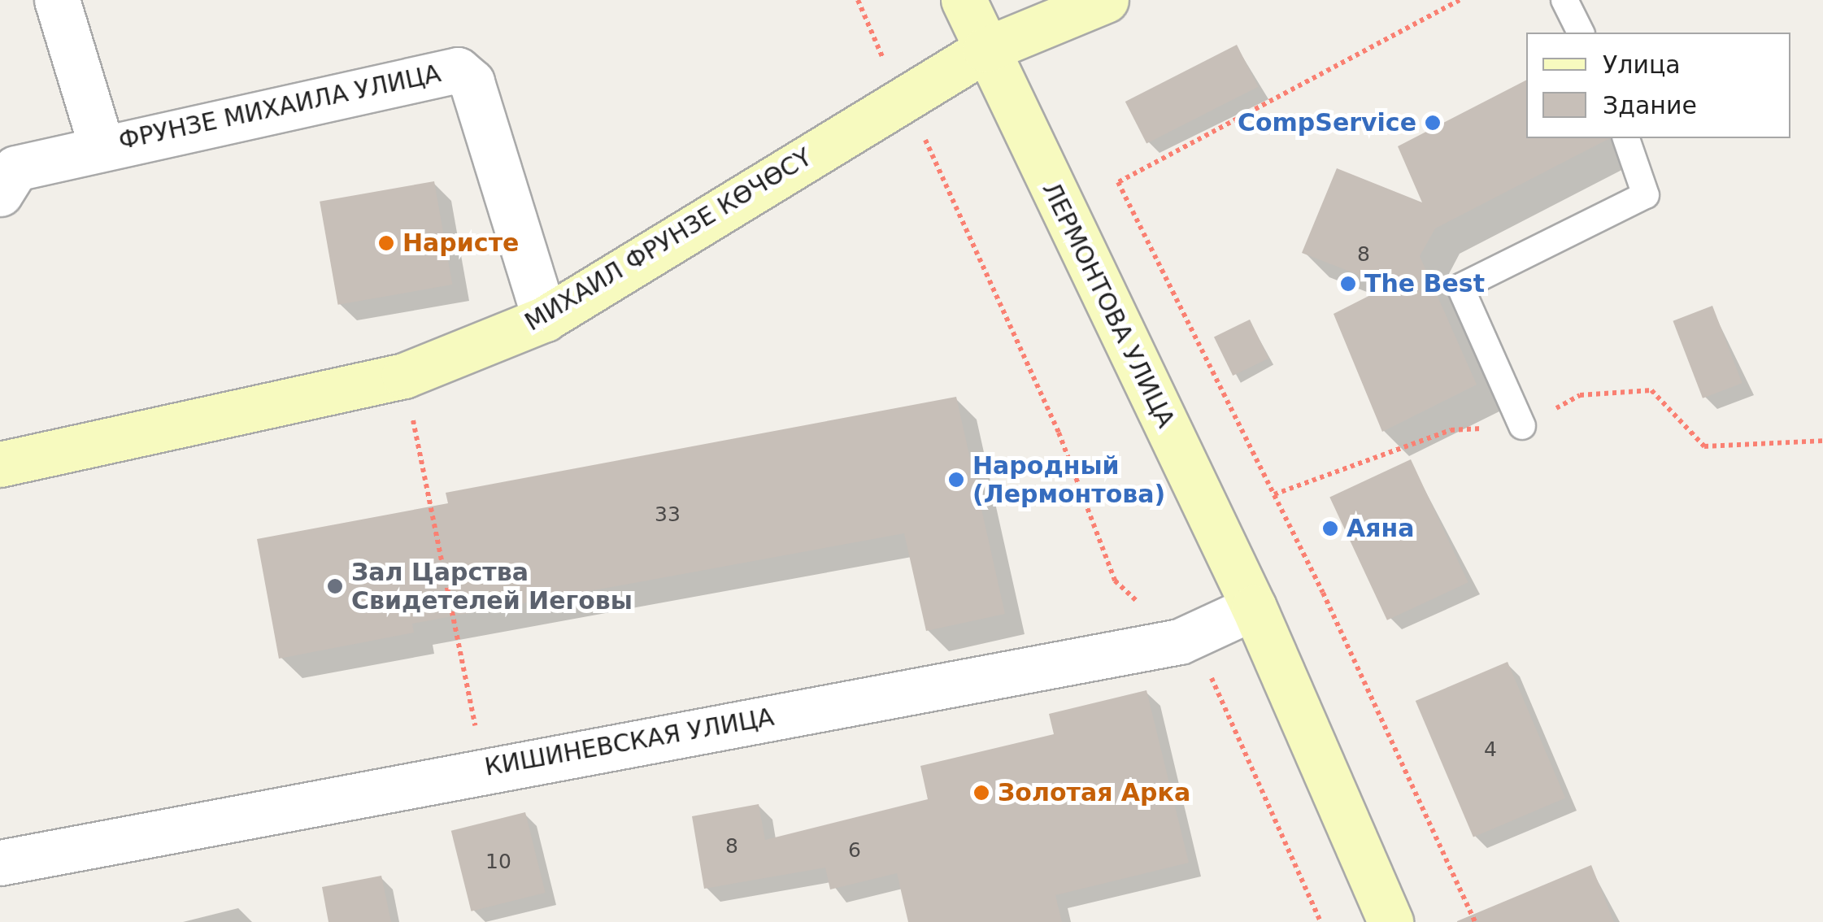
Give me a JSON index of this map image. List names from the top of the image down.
{
  "streets": {
    "main road": ["МИХАИЛ ФРУНЗЕ КӨЧӨСҮ", "ЛЕРМОНТОВА УЛИЦА"],
    "street": ["ФРУНЗЕ МИХАИЛА УЛИЦА", "КИШИНЕВСКАЯ УЛИЦА"]
  },
  "crossings": [
    ["ФРУНЗЕ МИХАИЛА УЛИЦА", "МИХАИЛ ФРУНЗЕ КӨЧӨСҮ"],
    ["МИХАИЛ ФРУНЗЕ КӨЧӨСҮ", "ЛЕРМОНТОВА УЛИЦА"],
    ["ЛЕРМОНТОВА УЛИЦА", "КИШИНЕВСКАЯ УЛИЦА"]
  ],
  "places": [
    "CompService",
    "Наристе",
    "The Best",
    "Народный (Лермонтова)",
    "Аяна",
    "Зал Царства Свидетелей Иеговы",
    "Золотая Арка"
  ],
  "house_numbers": [
    "8",
    "33",
    "4",
    "8",
    "6",
    "10"
  ],
  "legend": ["Улица", "Здание"]
}
